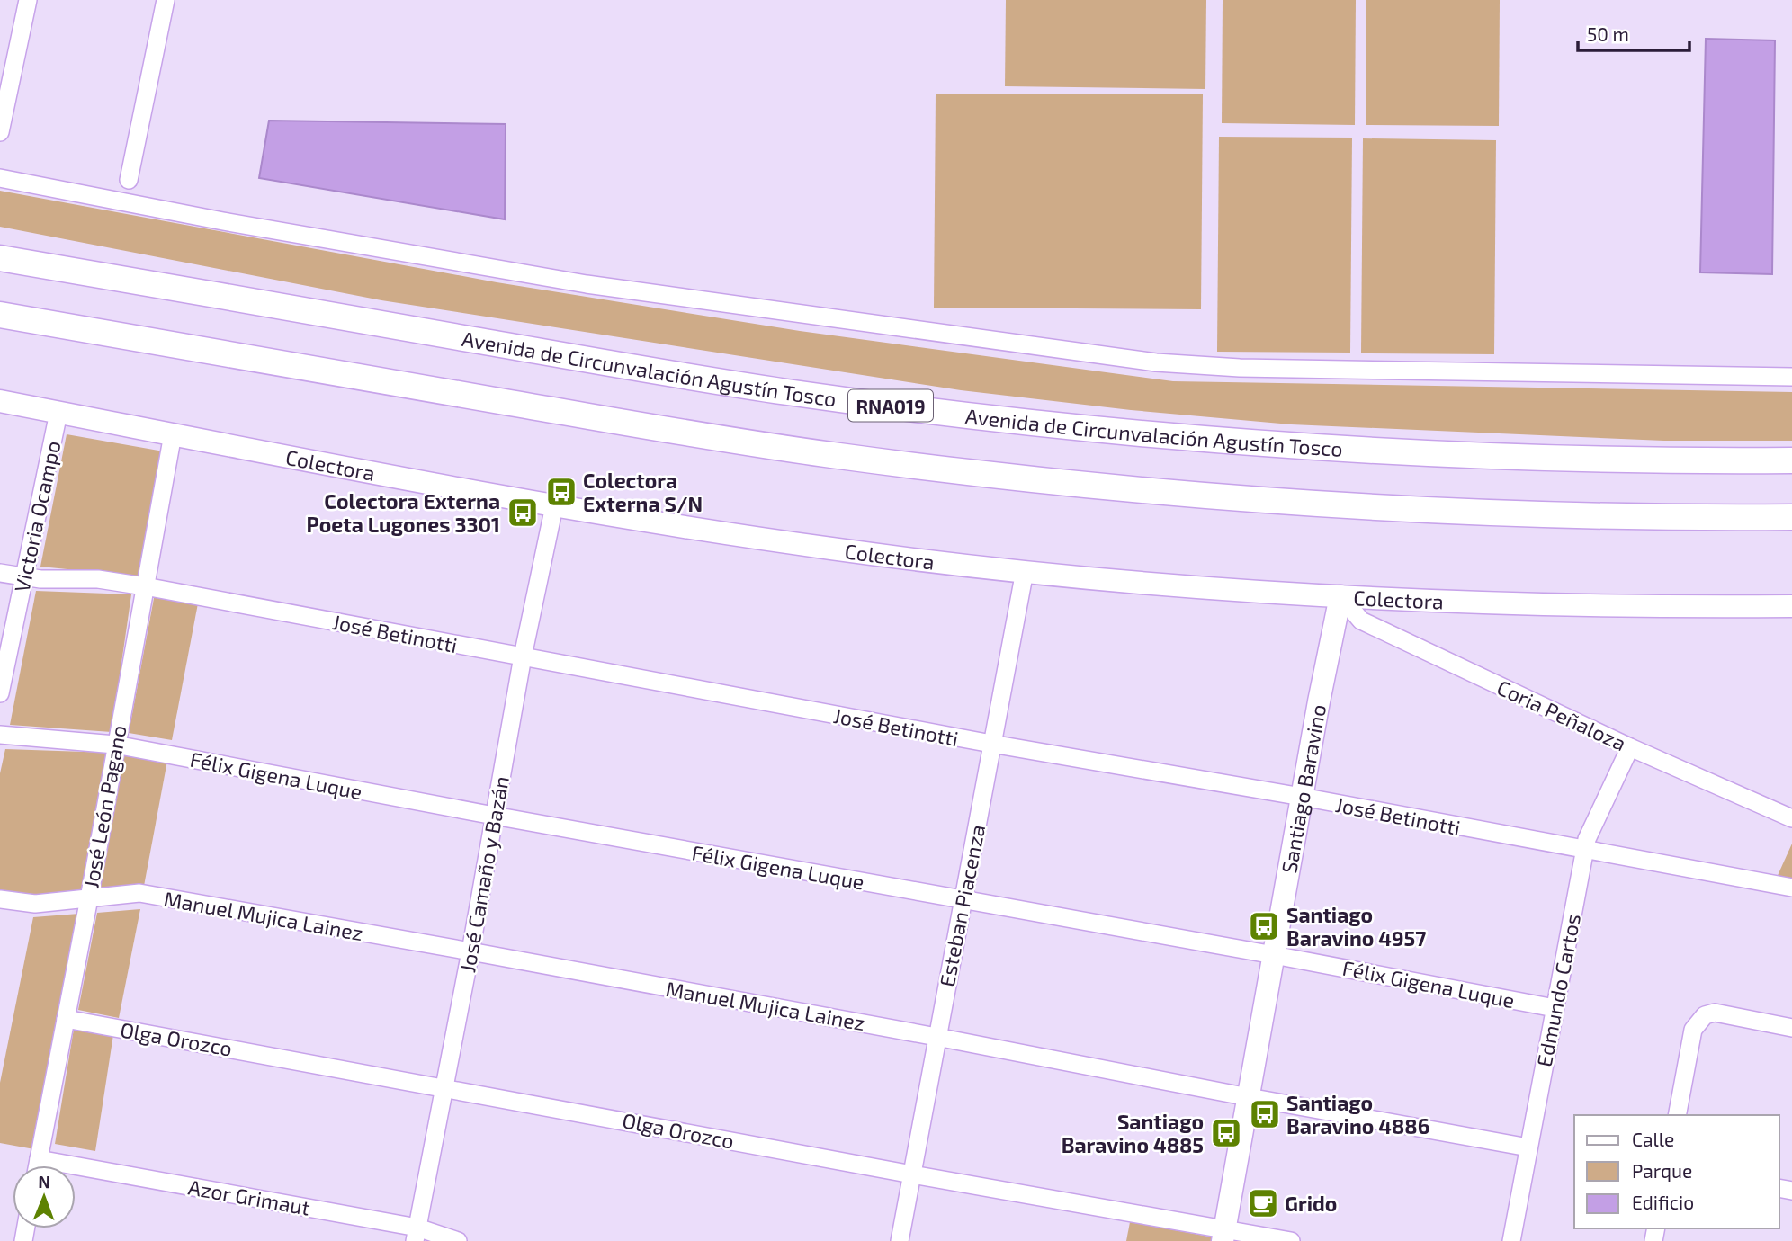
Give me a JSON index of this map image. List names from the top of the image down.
{
  "streets": {
    "highway": ["Avenida de Circunvalación Agustín Tosco", "RNA019"],
    "main road": ["Colectora", "Santiago Baravino"],
    "street": [
      "Victoria Ocampo",
      "José Betinotti",
      "Coria Peñaloza",
      "Félix Gigena Luque",
      "José León Pagano",
      "José Camaño y Bazán",
      "Esteban Piacenza",
      "Manuel Mujica Lainez",
      "Edmundo Cartos",
      "Olga Orozco",
      "Azor Grimaut"
    ]
  },
  "crossings": [
    ["Colectora", "Victoria Ocampo"],
    ["Colectora", "Coria Peñaloza"],
    ["Colectora", "Santiago Baravino"],
    ["Colectora", "José León Pagano"],
    ["Colectora", "José Camaño y Bazán"],
    ["Colectora", "Esteban Piacenza"],
    ["Victoria Ocampo", "José Betinotti"],
    ["José Betinotti", "Santiago Baravino"],
    ["José Betinotti", "José León Pagano"],
    ["José Betinotti", "José Camaño y Bazán"],
    ["José Betinotti", "Esteban Piacenza"],
    ["José Betinotti", "Edmundo Cartos"],
    ["Coria Peñaloza", "Santiago Baravino"],
    ["Coria Peñaloza", "Edmundo Cartos"],
    ["Félix Gigena Luque", "Santiago Baravino"],
    ["Félix Gigena Luque", "José León Pagano"],
    ["Félix Gigena Luque", "José Camaño y Bazán"],
    ["Félix Gigena Luque", "Esteban Piacenza"],
    ["Félix Gigena Luque", "Edmundo Cartos"],
    ["Santiago Baravino", "Manuel Mujica Lainez"],
    ["Santiago Baravino", "Olga Orozco"],
    ["José León Pagano", "Manuel Mujica Lainez"],
    ["José León Pagano", "Olga Orozco"],
    ["José León Pagano", "Azor Grimaut"],
    ["José Camaño y Bazán", "Manuel Mujica Lainez"],
    ["José Camaño y Bazán", "Olga Orozco"],
    ["José Camaño y Bazán", "Azor Grimaut"],
    ["Esteban Piacenza", "Manuel Mujica Lainez"],
    ["Esteban Piacenza", "Olga Orozco"],
    ["Manuel Mujica Lainez", "Edmundo Cartos"]
  ],
  "places": {
    "bus stop": [
      "Colectora Externa S/N",
      "Colectora Externa Poeta Lugones 3301",
      "Santiago Baravino 4957",
      "Santiago Baravino 4886",
      "Santiago Baravino 4885"
    ],
    "cafe": ["Grido"]
  },
  "legend": ["Calle", "Parque", "Edificio"],
  "scale_bar": "50 m",
  "north": "top"
}
